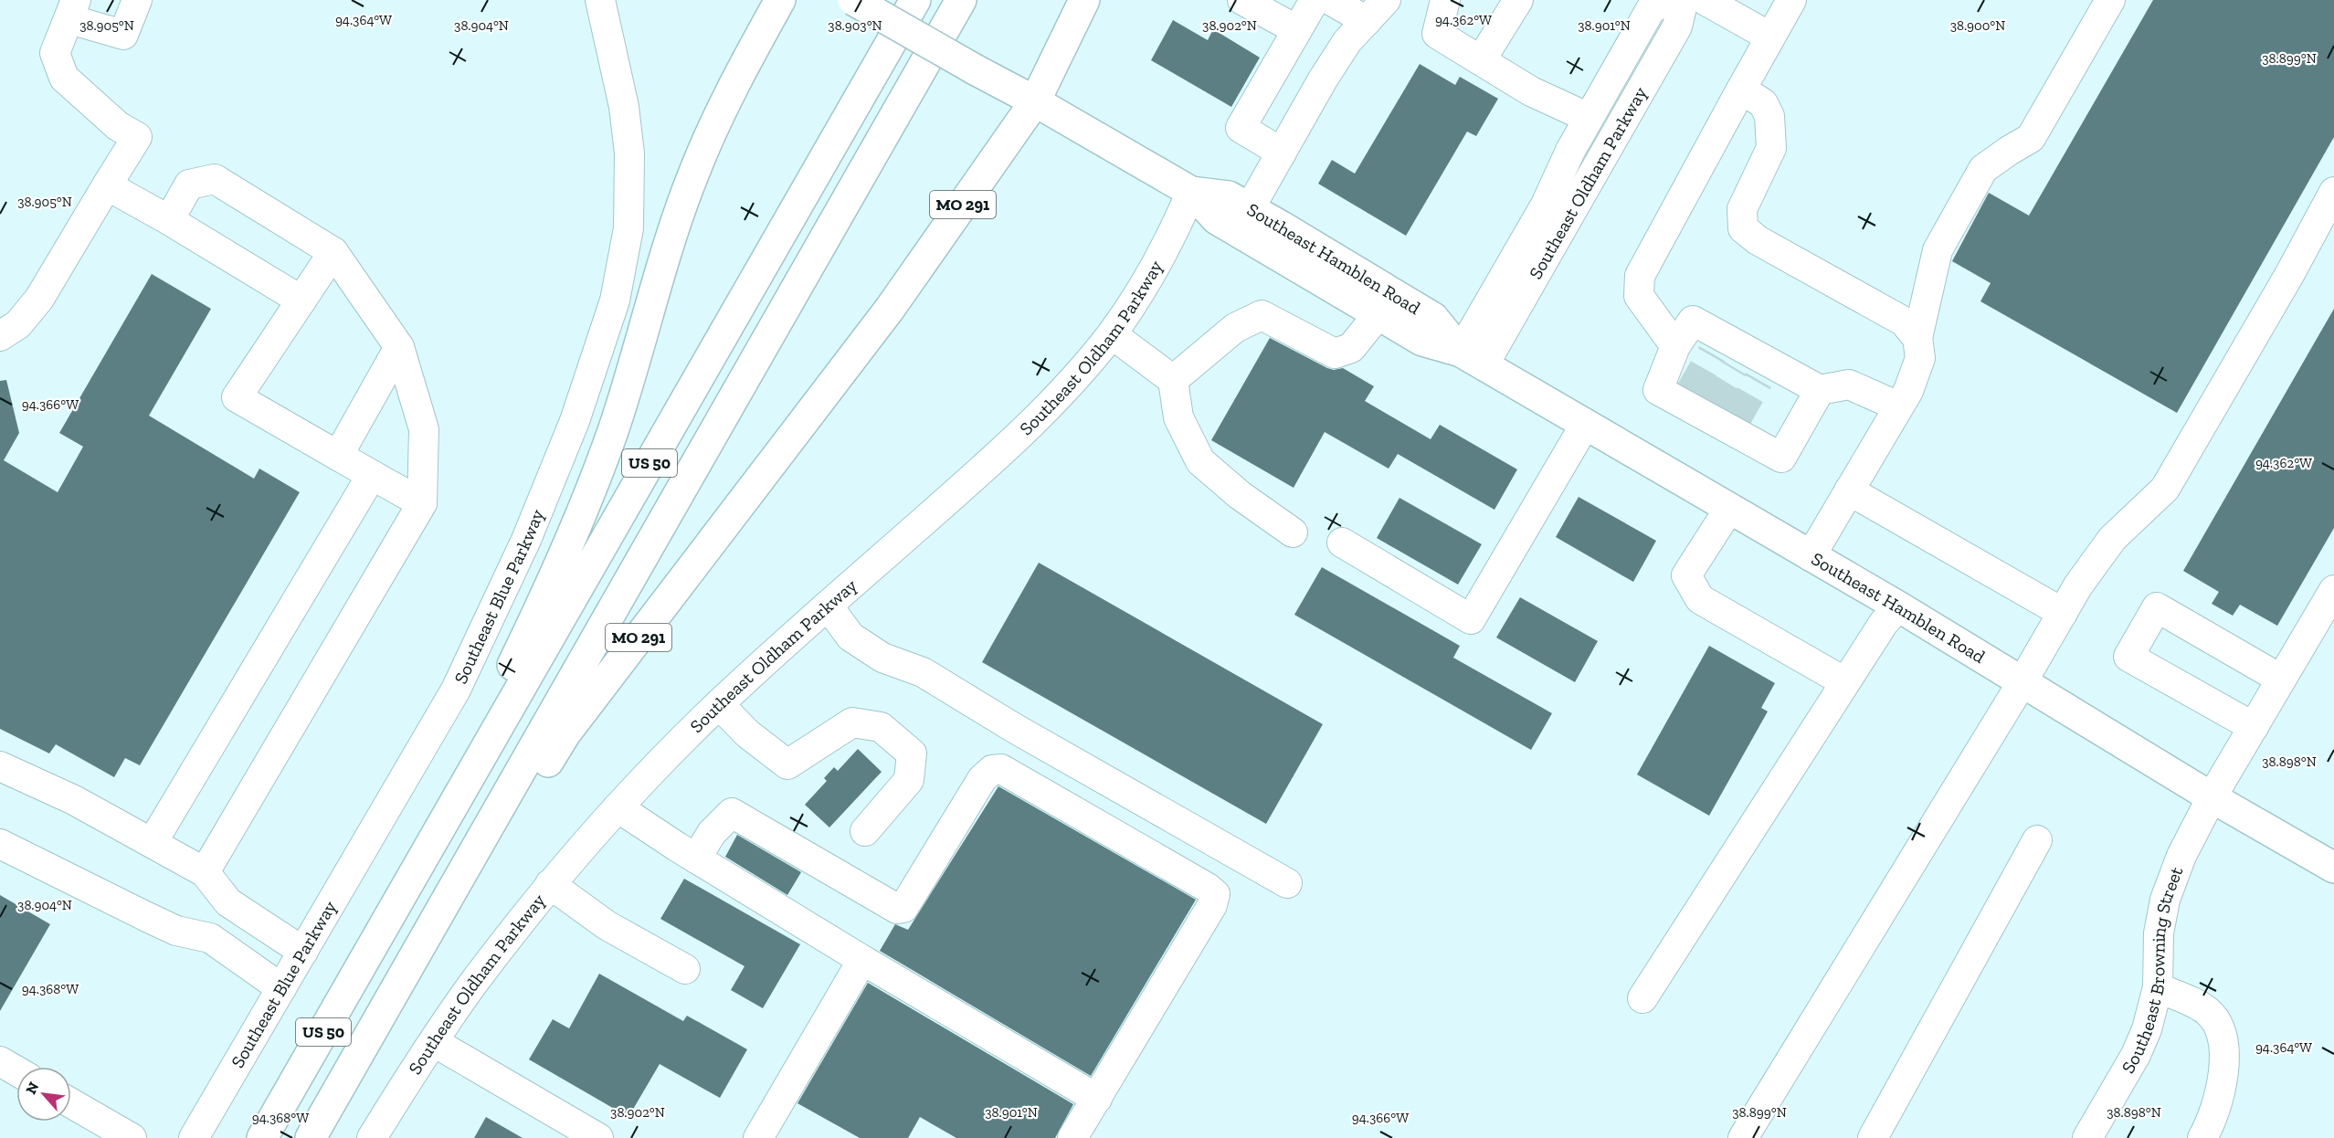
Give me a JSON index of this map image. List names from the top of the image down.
{
  "streets": {
    "main road": ["MO 291", "Southeast Hamblen Road", "US 50"],
    "street": ["Southeast Oldham Parkway", "Southeast Blue Parkway", "Southeast Browning Street"]
  },
  "crossings": [
    ["Southeast Oldham Parkway", "Southeast Hamblen Road"],
    ["MO 291", "Southeast Hamblen Road"],
    ["MO 291", "US 50"],
    ["Southeast Hamblen Road", "Southeast Browning Street"]
  ],
  "north": "top left",
  "coordinates": [
    "94.364°W",
    "94.362°W",
    "38.905°N",
    "38.904°N",
    "38.903°N",
    "38.902°N",
    "38.901°N",
    "38.900°N",
    "38.899°N",
    "94.366°W",
    "38.898°N",
    "94.368°W"
  ]
}
